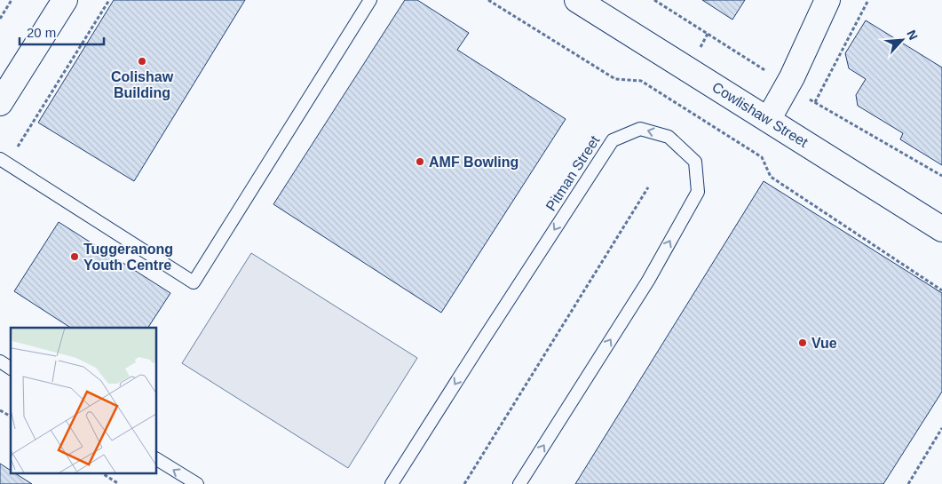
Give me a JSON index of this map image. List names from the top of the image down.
{
  "streets": {
    "street": ["Cowlishaw Street"],
    "lane": ["Pitman Street"]
  },
  "places": [
    "Colishaw Building",
    "AMF Bowling",
    "Tuggeranong Youth Centre",
    "Vue"
  ],
  "scale_bar": "20 m",
  "north": "top right"
}
